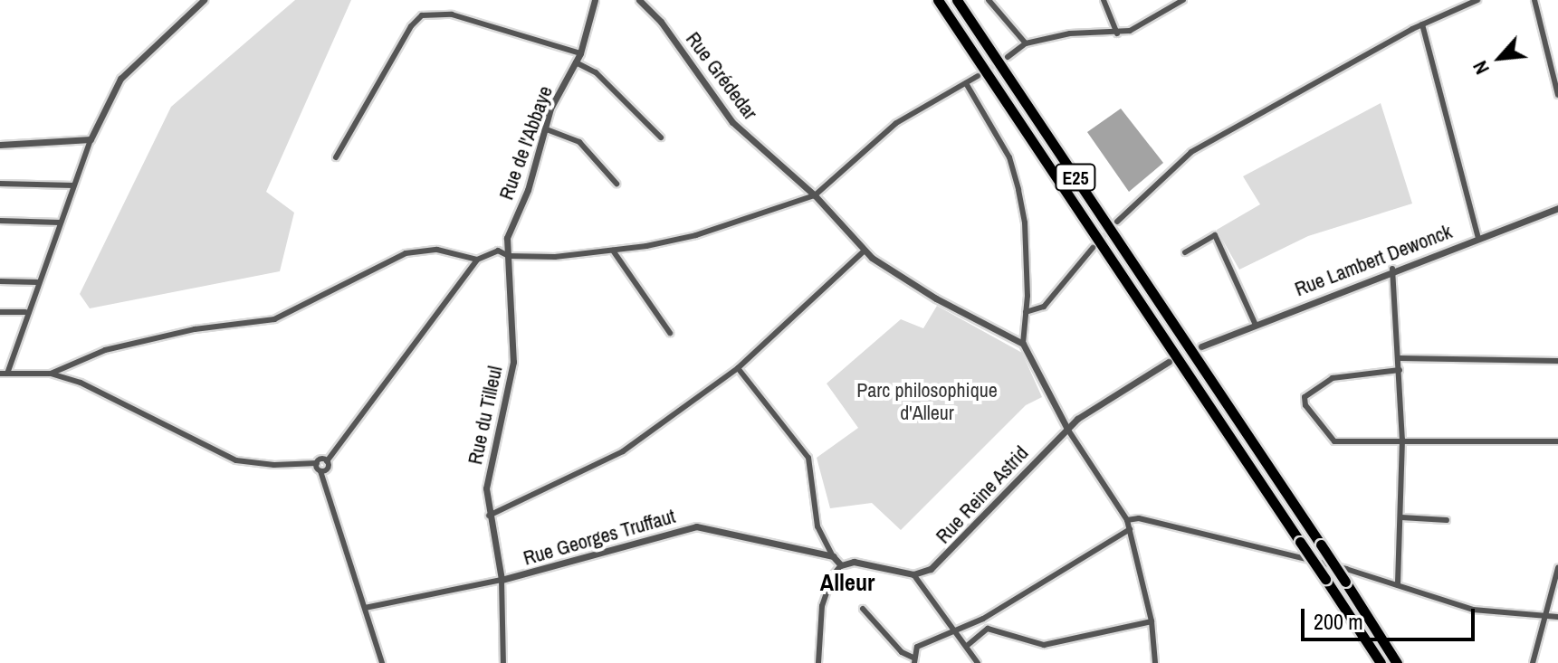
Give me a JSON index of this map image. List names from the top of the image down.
{
  "streets": {
    "highway": ["E25"],
    "street": [
      "Rue Grédedar",
      "Rue de l'Abbaye",
      "Rue Lambert Dewonck",
      "Rue du Tilleul",
      "Rue Reine Astrid",
      "Rue Georges Truffaut"
    ]
  },
  "crossings": [
    ["Rue de l'Abbaye", "Rue du Tilleul"],
    ["Rue du Tilleul", "Rue Georges Truffaut"]
  ],
  "districts": ["Alleur"],
  "parks": ["Parc philosophique d'Alleur"],
  "scale_bar": "200 m",
  "north": "bottom left"
}
